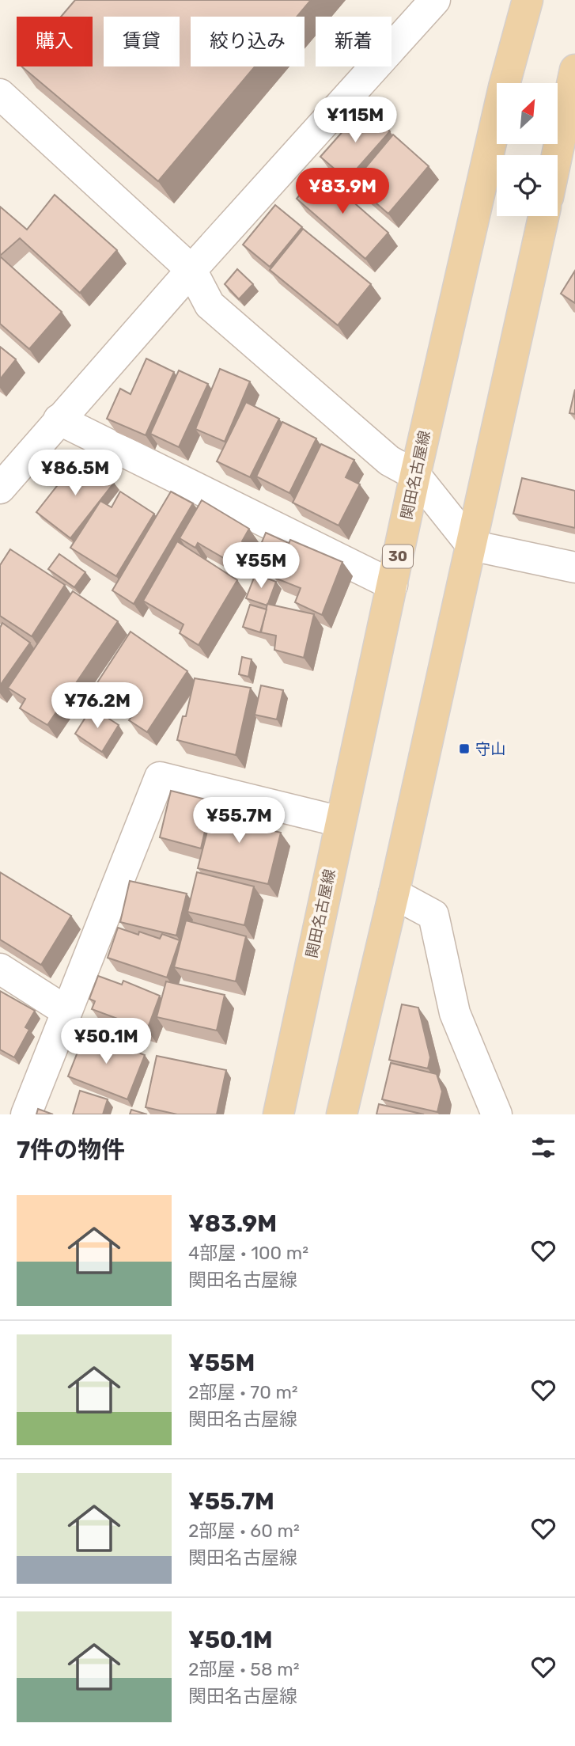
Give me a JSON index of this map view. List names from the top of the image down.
{
  "streets": {
    "main road": ["関田名古屋線", "30"]
  },
  "places": {
    "transit": ["守山"]
  },
  "north": "top right",
  "page": {
    "chip": [
      "購入",
      "賃貸",
      "絞り込み",
      "新着"
    ],
    "price": [
      "¥115M",
      "¥83.9M",
      "¥86.5M",
      "¥55M",
      "¥76.2M",
      "¥55.7M",
      "¥50.1M"
    ],
    "heading": "7件の物件",
    "list": [
      {
        "name": "¥83.9M",
        "note": "4部屋 · 100 m² · 関田名古屋線"
      },
      {
        "name": "¥55M",
        "note": "2部屋 · 70 m² · 関田名古屋線"
      },
      {
        "name": "¥55.7M",
        "note": "2部屋 · 60 m² · 関田名古屋線"
      },
      {
        "name": "¥50.1M",
        "note": "2部屋 · 58 m² · 関田名古屋線"
      }
    ]
  }
}
